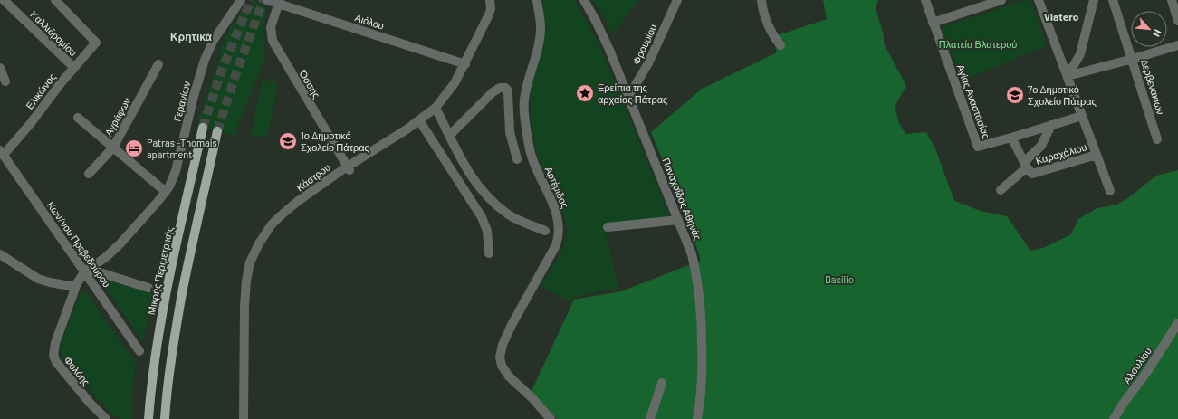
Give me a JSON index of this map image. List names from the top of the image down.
{
  "streets": {
    "main road": ["Μικρής Περιμετρικής"],
    "street": [
      "Αιόλου",
      "Καλλιδρομίου",
      "Φρουρίου",
      "Όσσης",
      "Δερβενακίων",
      "Ελικώνος",
      "Γερανίων",
      "Αγίας Αναστασίας",
      "Αγράφων",
      "Καραχάλιου",
      "Κάστρου",
      "Αρτέμιδος",
      "Παναχαΐδος Αθηνάς",
      "Κων/νου Πρεβεδούρου",
      "Αλσυλίου",
      "Φολόης"
    ]
  },
  "crossings": [
    ["Αιόλου", "Όσσης"],
    ["Αιόλου", "Κάστρου"],
    ["Καλλιδρομίου", "Ελικώνος"],
    ["Φρουρίου", "Παναχαΐδος Αθηνάς"],
    ["Όσσης", "Κάστρου"],
    ["Ελικώνος", "Κων/νου Πρεβεδούρου"],
    ["Γερανίων", "Κων/νου Πρεβεδούρου"],
    ["Γερανίων", "Φολόης"]
  ],
  "districts": ["Vlatero", "Κρητικά"],
  "parks": ["Πλατεία Βλατερού", "Dasilio"],
  "places": {
    "place": ["Ερείπια της αρχαίας Πάτρας"],
    "school or university": ["7ο Δημοτικό Σχολείο Πάτρας", "1ο Δημοτικό Σχολείο Πάτρας"],
    "hotel": ["Patras -Thomais apartment"]
  },
  "north": "bottom right"
}
